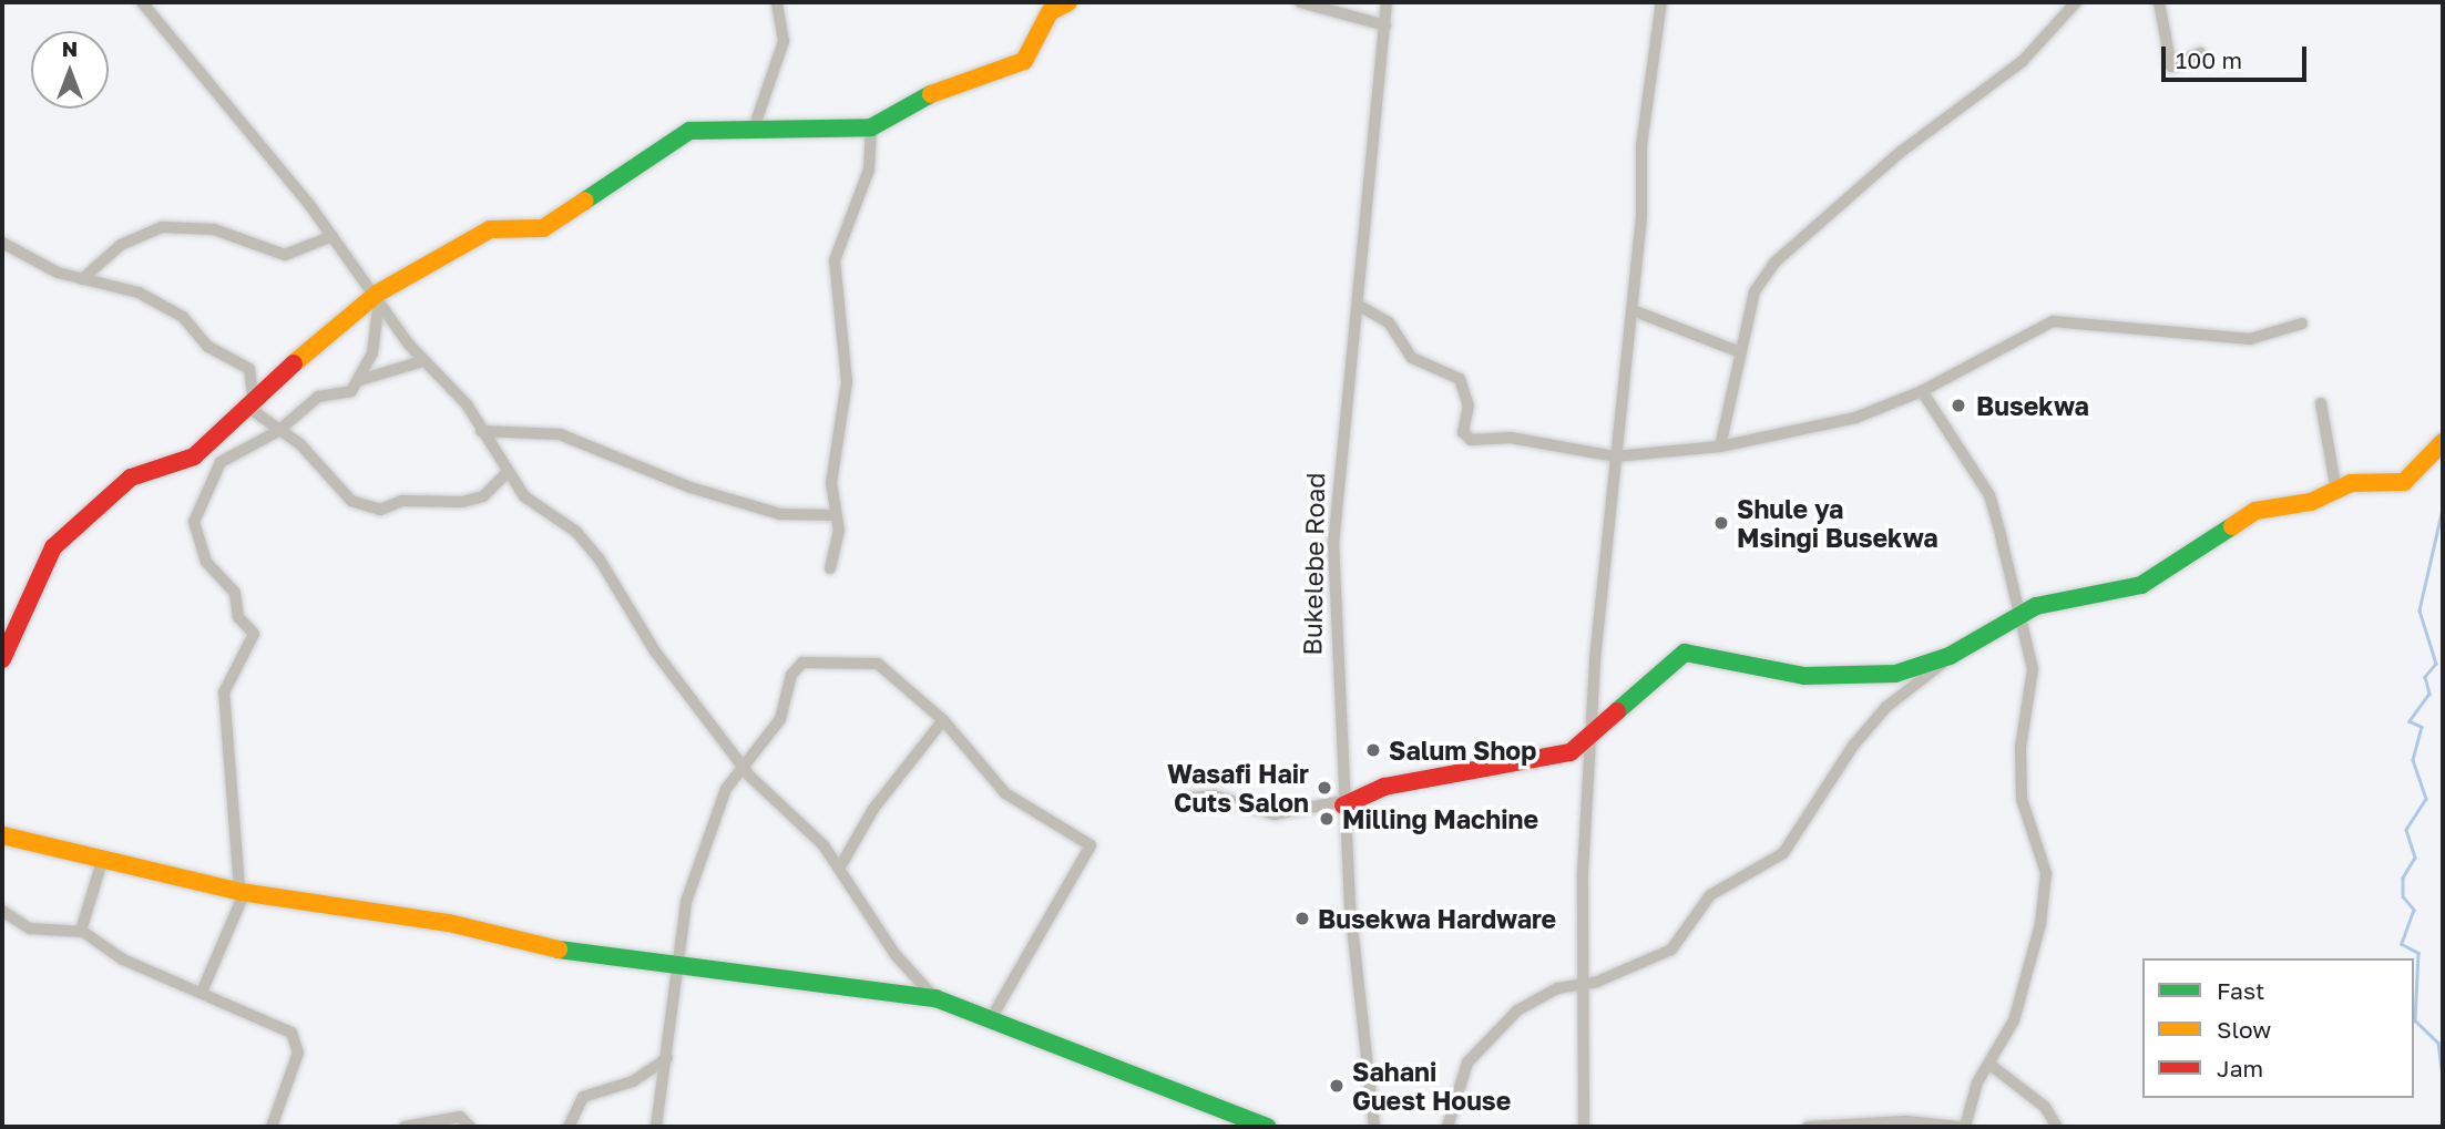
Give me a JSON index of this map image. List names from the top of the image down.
{
  "streets": {
    "street": ["Bukelebe Road"]
  },
  "places": [
    "Busekwa",
    "Shule ya Msingi Busekwa",
    "Salum Shop",
    "Wasafi Hair Cuts Salon",
    "Milling Machine",
    "Busekwa Hardware",
    "Sahani Guest House"
  ],
  "legend": ["Fast", "Slow", "Jam"],
  "scale_bar": "100 m",
  "north": "top"
}
